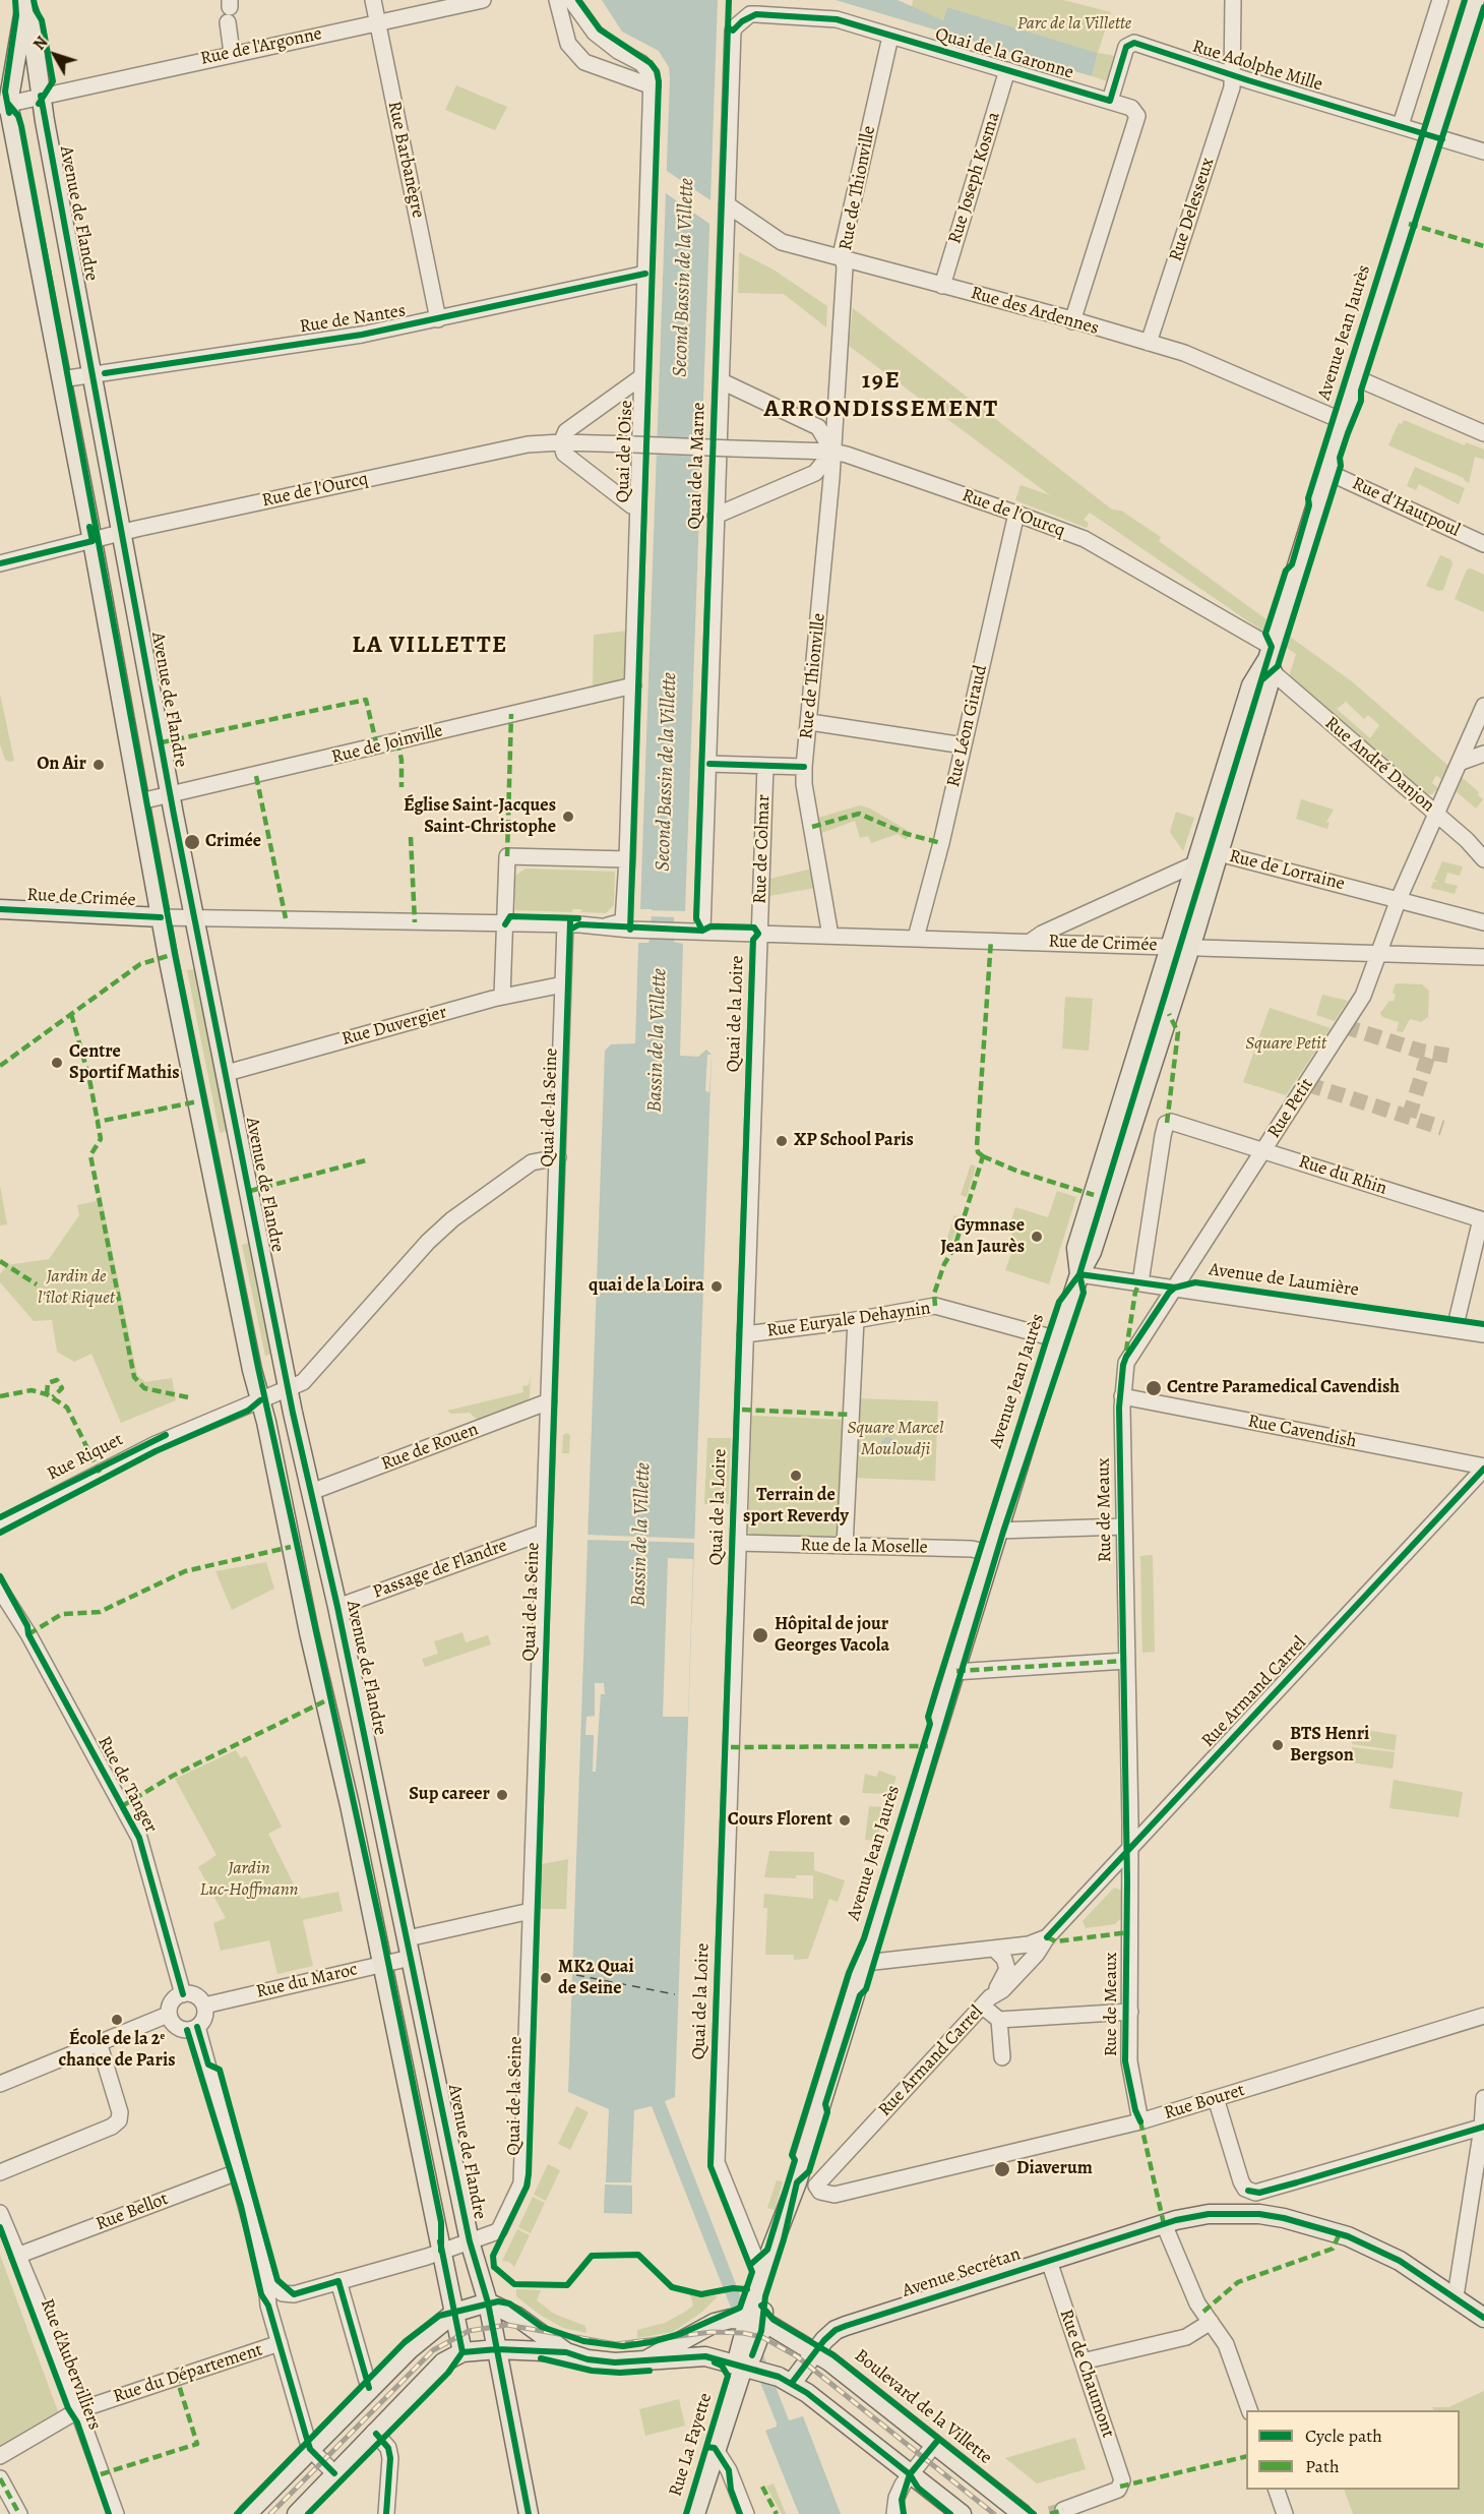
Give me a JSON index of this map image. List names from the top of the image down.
{
  "streets": {
    "main road": [
      "Avenue de Flandre",
      "Avenue Jean Jaurès",
      "Rue de Crimée",
      "Avenue Secrétan",
      "Boulevard de la Villette",
      "Rue La Fayette"
    ],
    "street": [
      "Rue de l'Argonne",
      "Quai de la Garonne",
      "Rue Adolphe Mille",
      "Rue Barbanègre",
      "Rue Joseph Kosma",
      "Rue de Thionville",
      "Rue Delesseux",
      "Rue des Ardennes",
      "Rue de Nantes",
      "Quai de l'Oise",
      "Quai de la Marne",
      "Rue de l'Ourcq",
      "Rue d'Hautpoul",
      "Rue Léon Giraud",
      "Rue de Joinville",
      "Rue André Danjon",
      "Rue de Colmar",
      "Rue de Lorraine",
      "Quai de la Loire",
      "Rue Duvergier",
      "Quai de la Seine",
      "Rue Petit",
      "Rue du Rhin",
      "Avenue de Laumière",
      "Rue Euryale Dehaynin",
      "Rue Cavendish",
      "Rue de Rouen",
      "Rue Riquet",
      "Rue de Meaux",
      "Rue de la Moselle",
      "Passage de Flandre",
      "Rue Armand Carrel",
      "Rue de Tanger",
      "Rue du Maroc",
      "Rue Bouret",
      "Rue Bellot",
      "Rue d'Aubervilliers",
      "Rue du Département",
      "Rue de Chaumont"
    ]
  },
  "crossings": [
    ["Rue de l'Argonne", "Rue Barbanègre"],
    ["Rue de l'Argonne", "Avenue de Flandre"],
    ["Quai de la Garonne", "Rue Adolphe Mille"],
    ["Quai de la Garonne", "Rue Joseph Kosma"],
    ["Quai de la Garonne", "Rue de Thionville"],
    ["Quai de la Garonne", "Rue des Ardennes"],
    ["Quai de la Garonne", "Quai de la Marne"],
    ["Rue Adolphe Mille", "Rue Delesseux"],
    ["Rue Adolphe Mille", "Avenue Jean Jaurès"],
    ["Rue Barbanègre", "Rue de Nantes"],
    ["Rue Joseph Kosma", "Rue des Ardennes"],
    ["Rue de Thionville", "Rue des Ardennes"],
    ["Rue de Thionville", "Rue de l'Ourcq"],
    ["Rue de Thionville", "Rue de Crimée"],
    ["Rue Delesseux", "Rue des Ardennes"],
    ["Avenue de Flandre", "Rue de Nantes"],
    ["Avenue de Flandre", "Rue de l'Ourcq"],
    ["Avenue de Flandre", "Rue de Joinville"],
    ["Avenue de Flandre", "Rue de Crimée"],
    ["Avenue de Flandre", "Rue Duvergier"],
    ["Avenue de Flandre", "Quai de la Seine"],
    ["Avenue de Flandre", "Rue de Rouen"],
    ["Avenue de Flandre", "Rue Riquet"],
    ["Avenue de Flandre", "Passage de Flandre"],
    ["Avenue de Flandre", "Rue du Maroc"],
    ["Rue des Ardennes", "Avenue Jean Jaurès"],
    ["Rue des Ardennes", "Quai de la Marne"],
    ["Rue de Nantes", "Quai de l'Oise"],
    ["Avenue Jean Jaurès", "Rue de l'Ourcq"],
    ["Avenue Jean Jaurès", "Rue d'Hautpoul"],
    ["Avenue Jean Jaurès", "Rue André Danjon"],
    ["Avenue Jean Jaurès", "Rue de Lorraine"],
    ["Avenue Jean Jaurès", "Rue de Crimée"],
    ["Avenue Jean Jaurès", "Quai de la Loire"],
    ["Avenue Jean Jaurès", "Avenue de Laumière"],
    ["Avenue Jean Jaurès", "Rue Euryale Dehaynin"],
    ["Avenue Jean Jaurès", "Rue de la Moselle"],
    ["Avenue Jean Jaurès", "Boulevard de la Villette"],
    ["Avenue Jean Jaurès", "Rue La Fayette"],
    ["Quai de l'Oise", "Rue de Joinville"],
    ["Quai de l'Oise", "Rue de Crimée"],
    ["Quai de la Marne", "Rue de Crimée"],
    ["Rue de l'Ourcq", "Rue Léon Giraud"],
    ["Rue de l'Ourcq", "Rue André Danjon"],
    ["Rue Léon Giraud", "Rue de Crimée"],
    ["Rue André Danjon", "Rue Petit"],
    ["Rue de Colmar", "Rue de Crimée"],
    ["Rue de Colmar", "Quai de la Loire"],
    ["Rue de Lorraine", "Rue de Crimée"],
    ["Rue de Lorraine", "Rue Petit"],
    ["Rue de Crimée", "Quai de la Loire"],
    ["Rue de Crimée", "Quai de la Seine"],
    ["Rue de Crimée", "Rue Petit"],
    ["Quai de la Loire", "Rue Euryale Dehaynin"],
    ["Quai de la Loire", "Rue de la Moselle"],
    ["Rue Duvergier", "Quai de la Seine"],
    ["Quai de la Seine", "Rue de Rouen"],
    ["Quai de la Seine", "Rue Riquet"],
    ["Quai de la Seine", "Passage de Flandre"],
    ["Rue Petit", "Rue du Rhin"],
    ["Rue Petit", "Avenue de Laumière"],
    ["Rue Petit", "Rue de Meaux"],
    ["Rue du Rhin", "Avenue de Laumière"],
    ["Rue Cavendish", "Rue de Meaux"],
    ["Rue Cavendish", "Rue Armand Carrel"],
    ["Rue de Meaux", "Rue Armand Carrel"],
    ["Rue de Meaux", "Rue Bouret"],
    ["Rue Armand Carrel", "Rue Bouret"],
    ["Rue de Tanger", "Rue du Maroc"],
    ["Rue Bellot", "Rue d'Aubervilliers"],
    ["Avenue Secrétan", "Rue de Chaumont"],
    ["Avenue Secrétan", "Boulevard de la Villette"],
    ["Rue d'Aubervilliers", "Rue du Département"],
    ["Boulevard de la Villette", "Rue La Fayette"]
  ],
  "districts": ["19E ARRONDISSEMENT", "LA VILLETTE"],
  "water": ["Second Bassin de la Villette", "Bassin de la Villette"],
  "parks": [
    "Parc de la Villette",
    "Square Petit",
    "Jardin de l'îlot Riquet",
    "Square Marcel Mouloudji",
    "Jardin Luc-Hoffmann"
  ],
  "places": [
    "On Air",
    "Église Saint-Jacques Saint-Christophe",
    "Crimée",
    "Centre Sportif Mathis",
    "XP School Paris",
    "Gymnase Jean Jaurès",
    "quai de la Loira",
    "Centre Paramedical Cavendish",
    "Terrain de sport Reverdy",
    "Hôpital de jour Georges Vacola",
    "BTS Henri Bergson",
    "Sup career",
    "Cours Florent",
    "MK2 Quai de Seine",
    "École de la 2ᵉ chance de Paris",
    "Diaverum"
  ],
  "legend": ["Cycle path", "Path"],
  "north": "top left"
}
